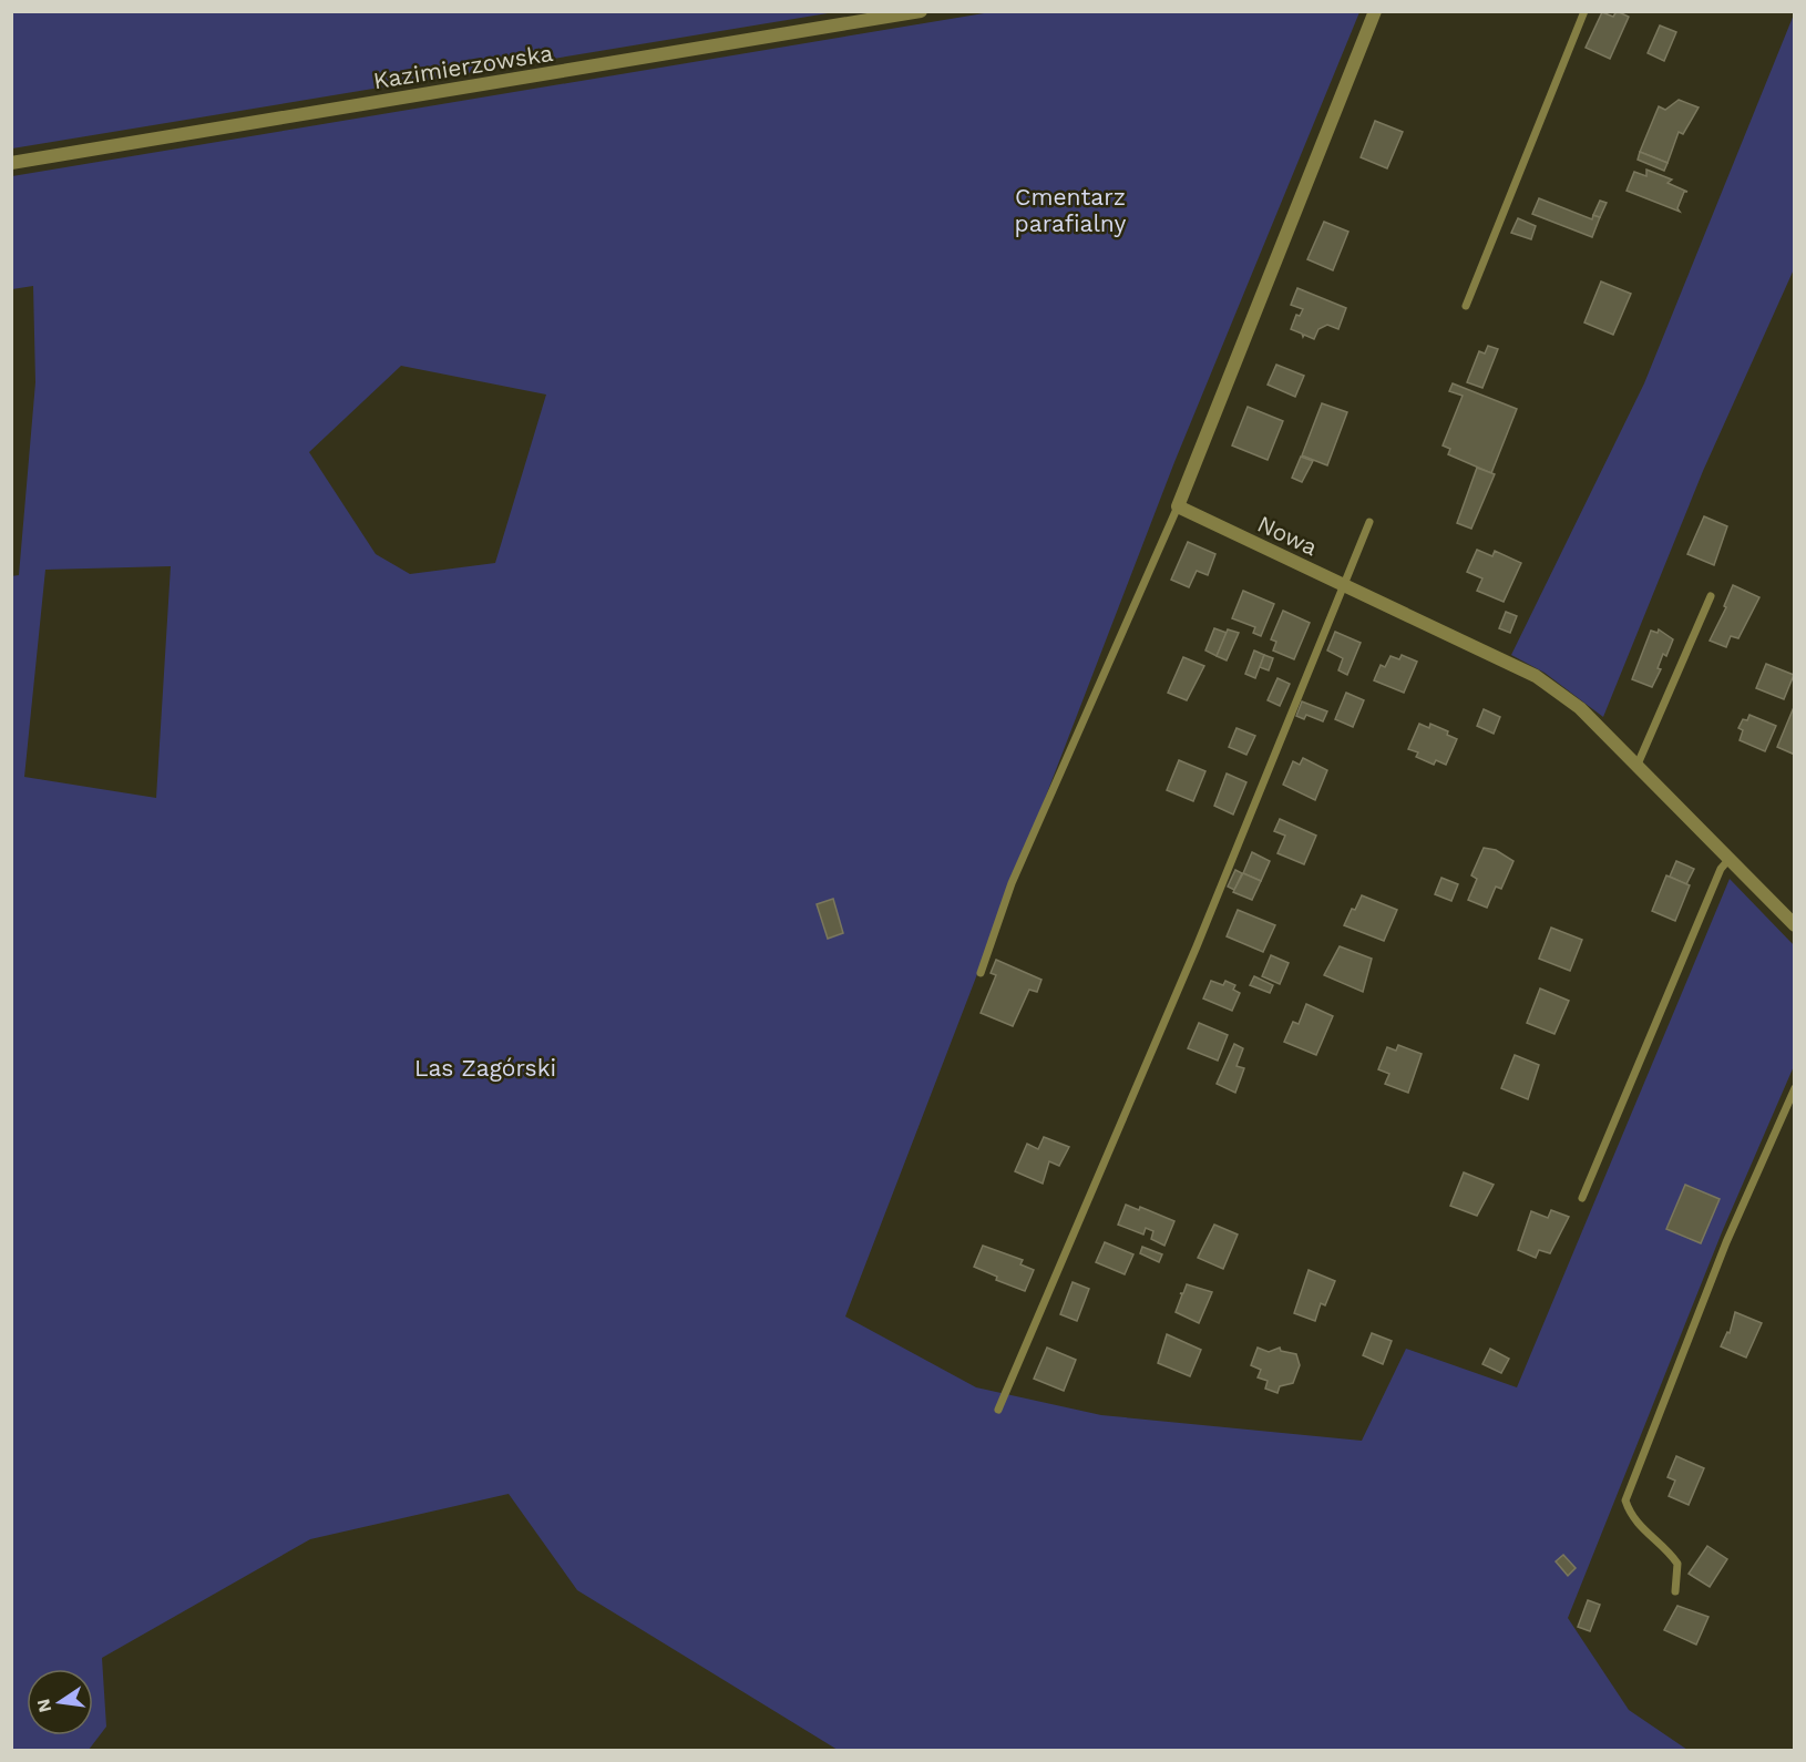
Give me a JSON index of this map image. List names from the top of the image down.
{
  "streets": {
    "street": ["Kazimierzowska", "Nowa"]
  },
  "parks": ["Cmentarz parafialny", "Las Zagórski"],
  "north": "left"
}
